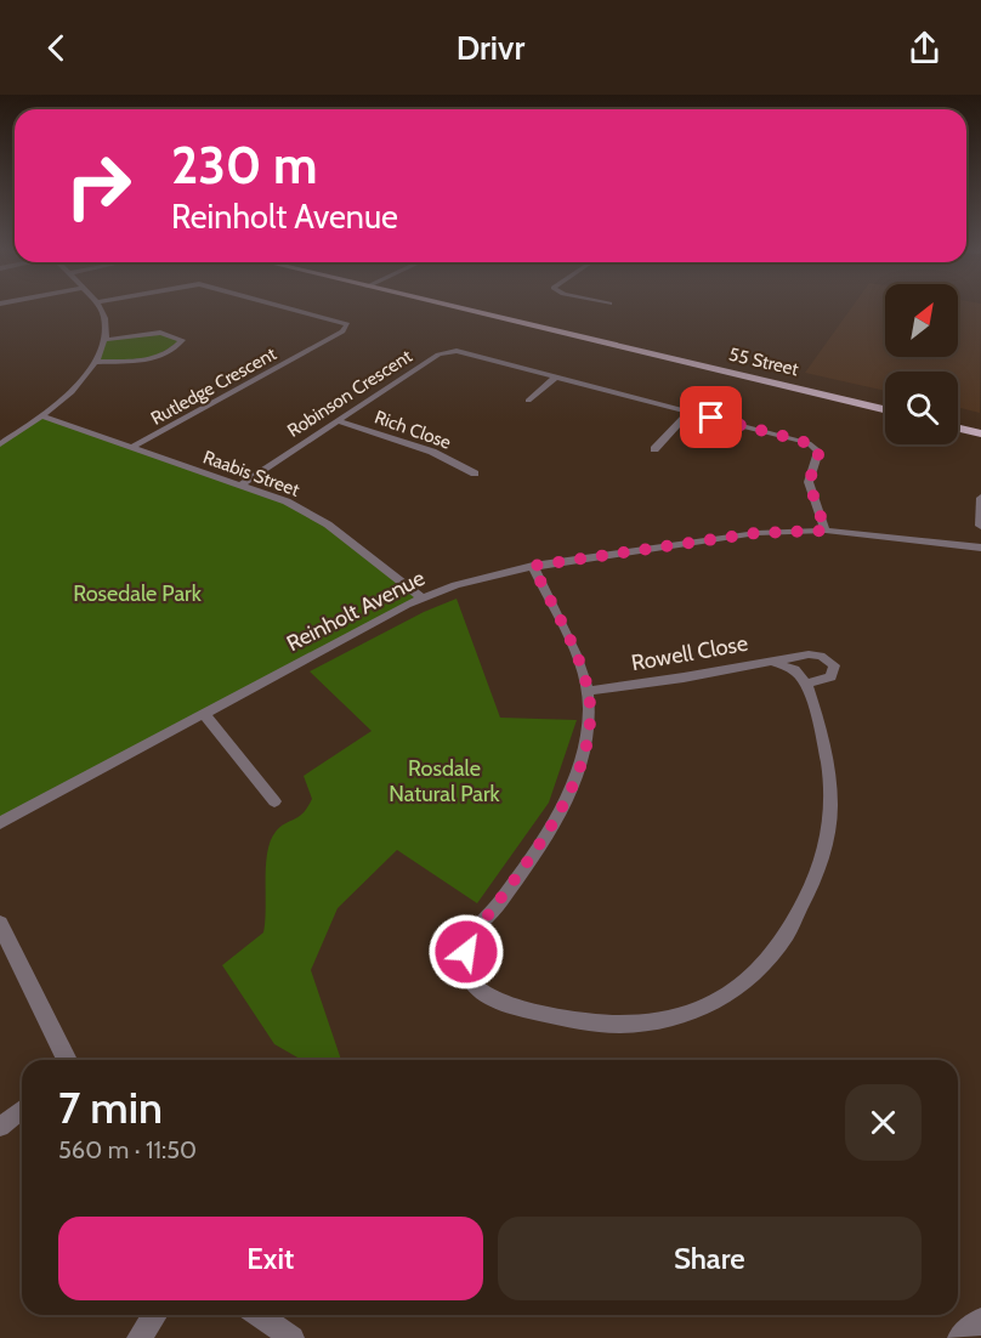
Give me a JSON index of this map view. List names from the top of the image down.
{
  "streets": {
    "main road": ["55 Street"],
    "street": [
      "Rutledge Crescent",
      "Robinson Crescent",
      "Rich Close",
      "Raabis Street",
      "Reinholt Avenue",
      "Rowell Close"
    ]
  },
  "crossings": [
    ["Rutledge Crescent", "Raabis Street"],
    ["Robinson Crescent", "Rich Close"],
    ["Robinson Crescent", "Raabis Street"],
    ["Robinson Crescent", "Reinholt Avenue"],
    ["Raabis Street", "Reinholt Avenue"]
  ],
  "parks": ["Rosedale Park", "Rosdale Natural Park"],
  "north": "top right",
  "page": {
    "header": "Drivr",
    "turn": ["230 m", "Reinholt Avenue"],
    "heading": ["7 min", "560 m · 11:50"],
    "buttons": ["Exit", "Share"]
  }
}
